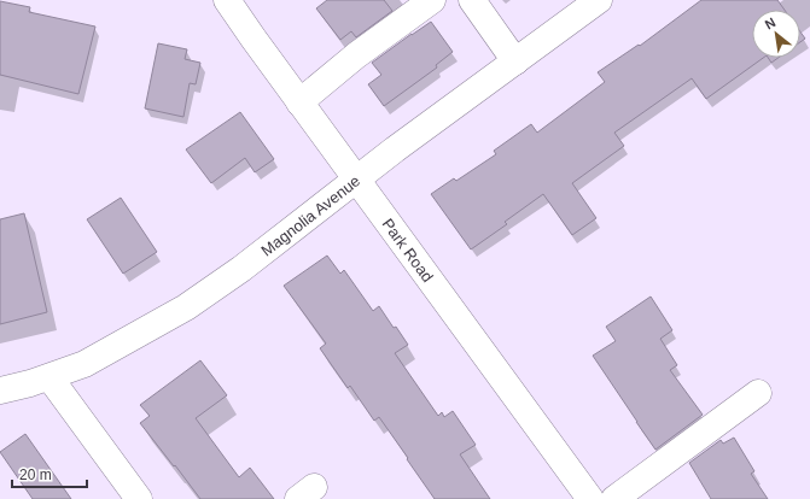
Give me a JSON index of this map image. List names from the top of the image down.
{
  "streets": {
    "street": ["Magnolia Avenue", "Park Road"]
  },
  "crossings": [
    ["Magnolia Avenue", "Park Road"]
  ],
  "scale_bar": "20 m",
  "north": "top left"
}
